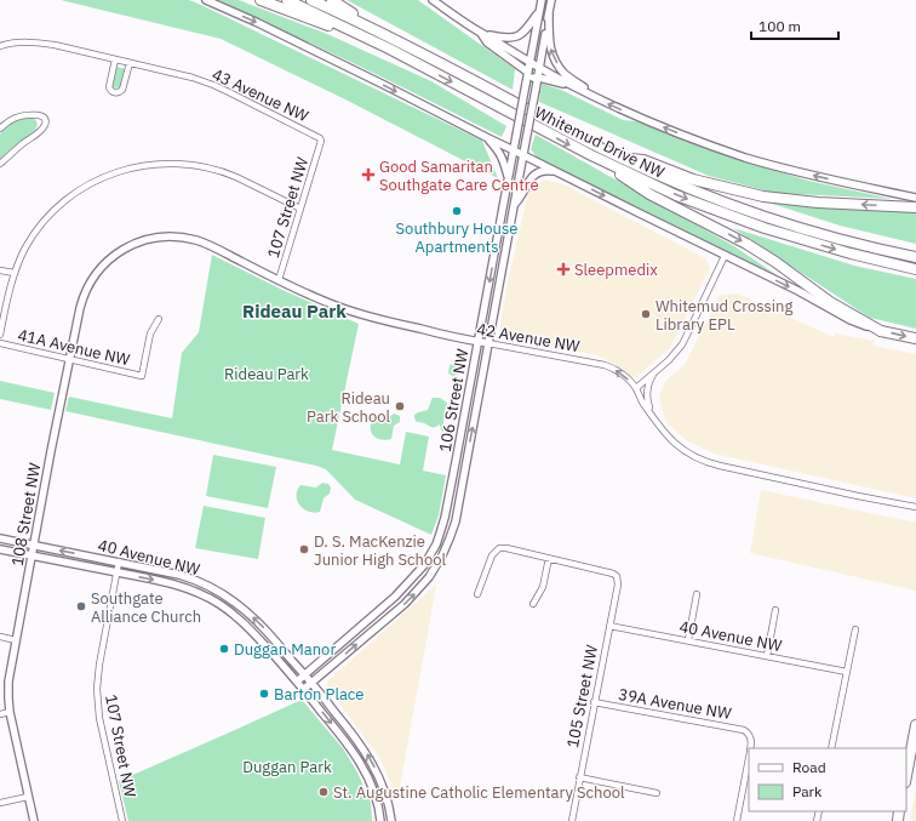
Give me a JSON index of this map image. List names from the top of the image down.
{
  "streets": {
    "highway": ["Whitemud Drive NW"],
    "street": [
      "43 Avenue NW",
      "107 Street NW",
      "42 Avenue NW",
      "41A Avenue NW",
      "106 Street NW",
      "108 Street NW",
      "40 Avenue NW",
      "105 Street NW",
      "39A Avenue NW"
    ]
  },
  "crossings": [
    ["43 Avenue NW", "107 Street NW"],
    ["107 Street NW", "42 Avenue NW"],
    ["107 Street NW", "40 Avenue NW"],
    ["42 Avenue NW", "106 Street NW"],
    ["42 Avenue NW", "108 Street NW"],
    ["41A Avenue NW", "108 Street NW"],
    ["106 Street NW", "40 Avenue NW"],
    ["108 Street NW", "40 Avenue NW"],
    ["40 Avenue NW", "105 Street NW"],
    ["105 Street NW", "39A Avenue NW"]
  ],
  "districts": ["Rideau Park"],
  "parks": ["Rideau Park", "Duggan Park"],
  "places": {
    "health": ["Good Samaritan Southgate Care Centre", "Sleepmedix"],
    "other": [
      "Southbury House Apartments",
      "Whitemud Crossing Library EPL",
      "Rideau Park School",
      "D. S. MacKenzie Junior High School",
      "Southgate Alliance Church",
      "Duggan Manor",
      "Barton Place",
      "St. Augustine Catholic Elementary School"
    ]
  },
  "legend": ["Road", "Park"],
  "scale_bar": "100 m"
}
